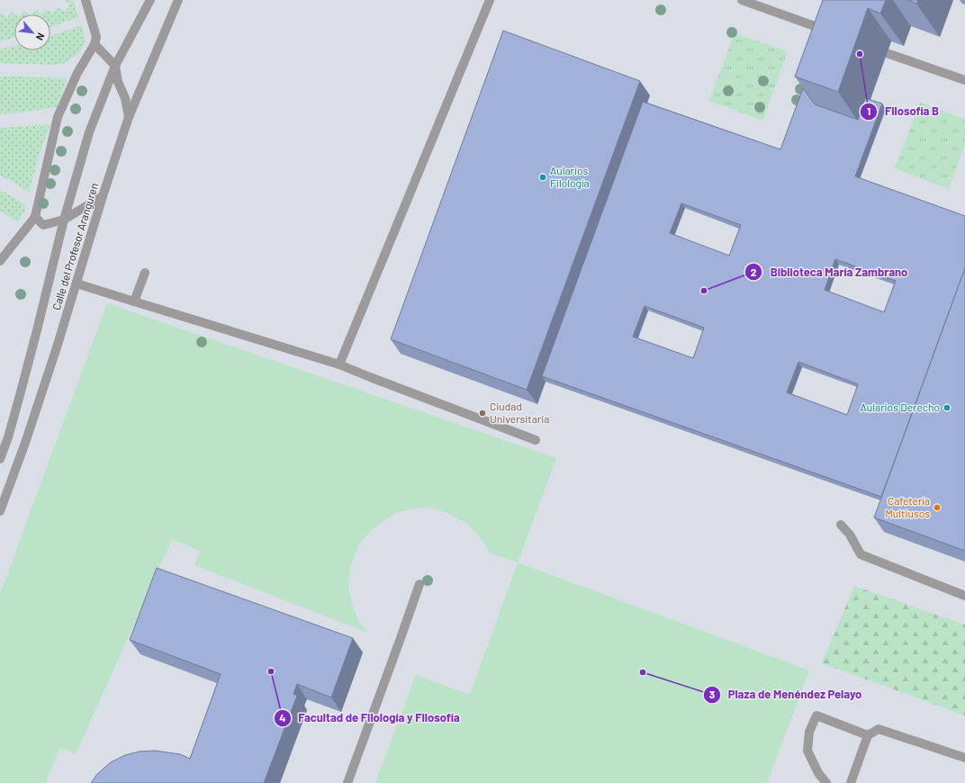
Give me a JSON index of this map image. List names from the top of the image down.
{
  "streets": {
    "street": ["Calle del Profesor Aranguren"]
  },
  "places": [
    "Filosofía B",
    "Aularios Filología",
    "Biblioteca María Zambrano",
    "Aularios Derecho",
    "Ciudad Universitaria",
    "Cafetería Multiusos",
    "Facultad de Filología y Filosofía",
    "Plaza de Menéndez Pelayo"
  ],
  "north": "bottom right"
}
